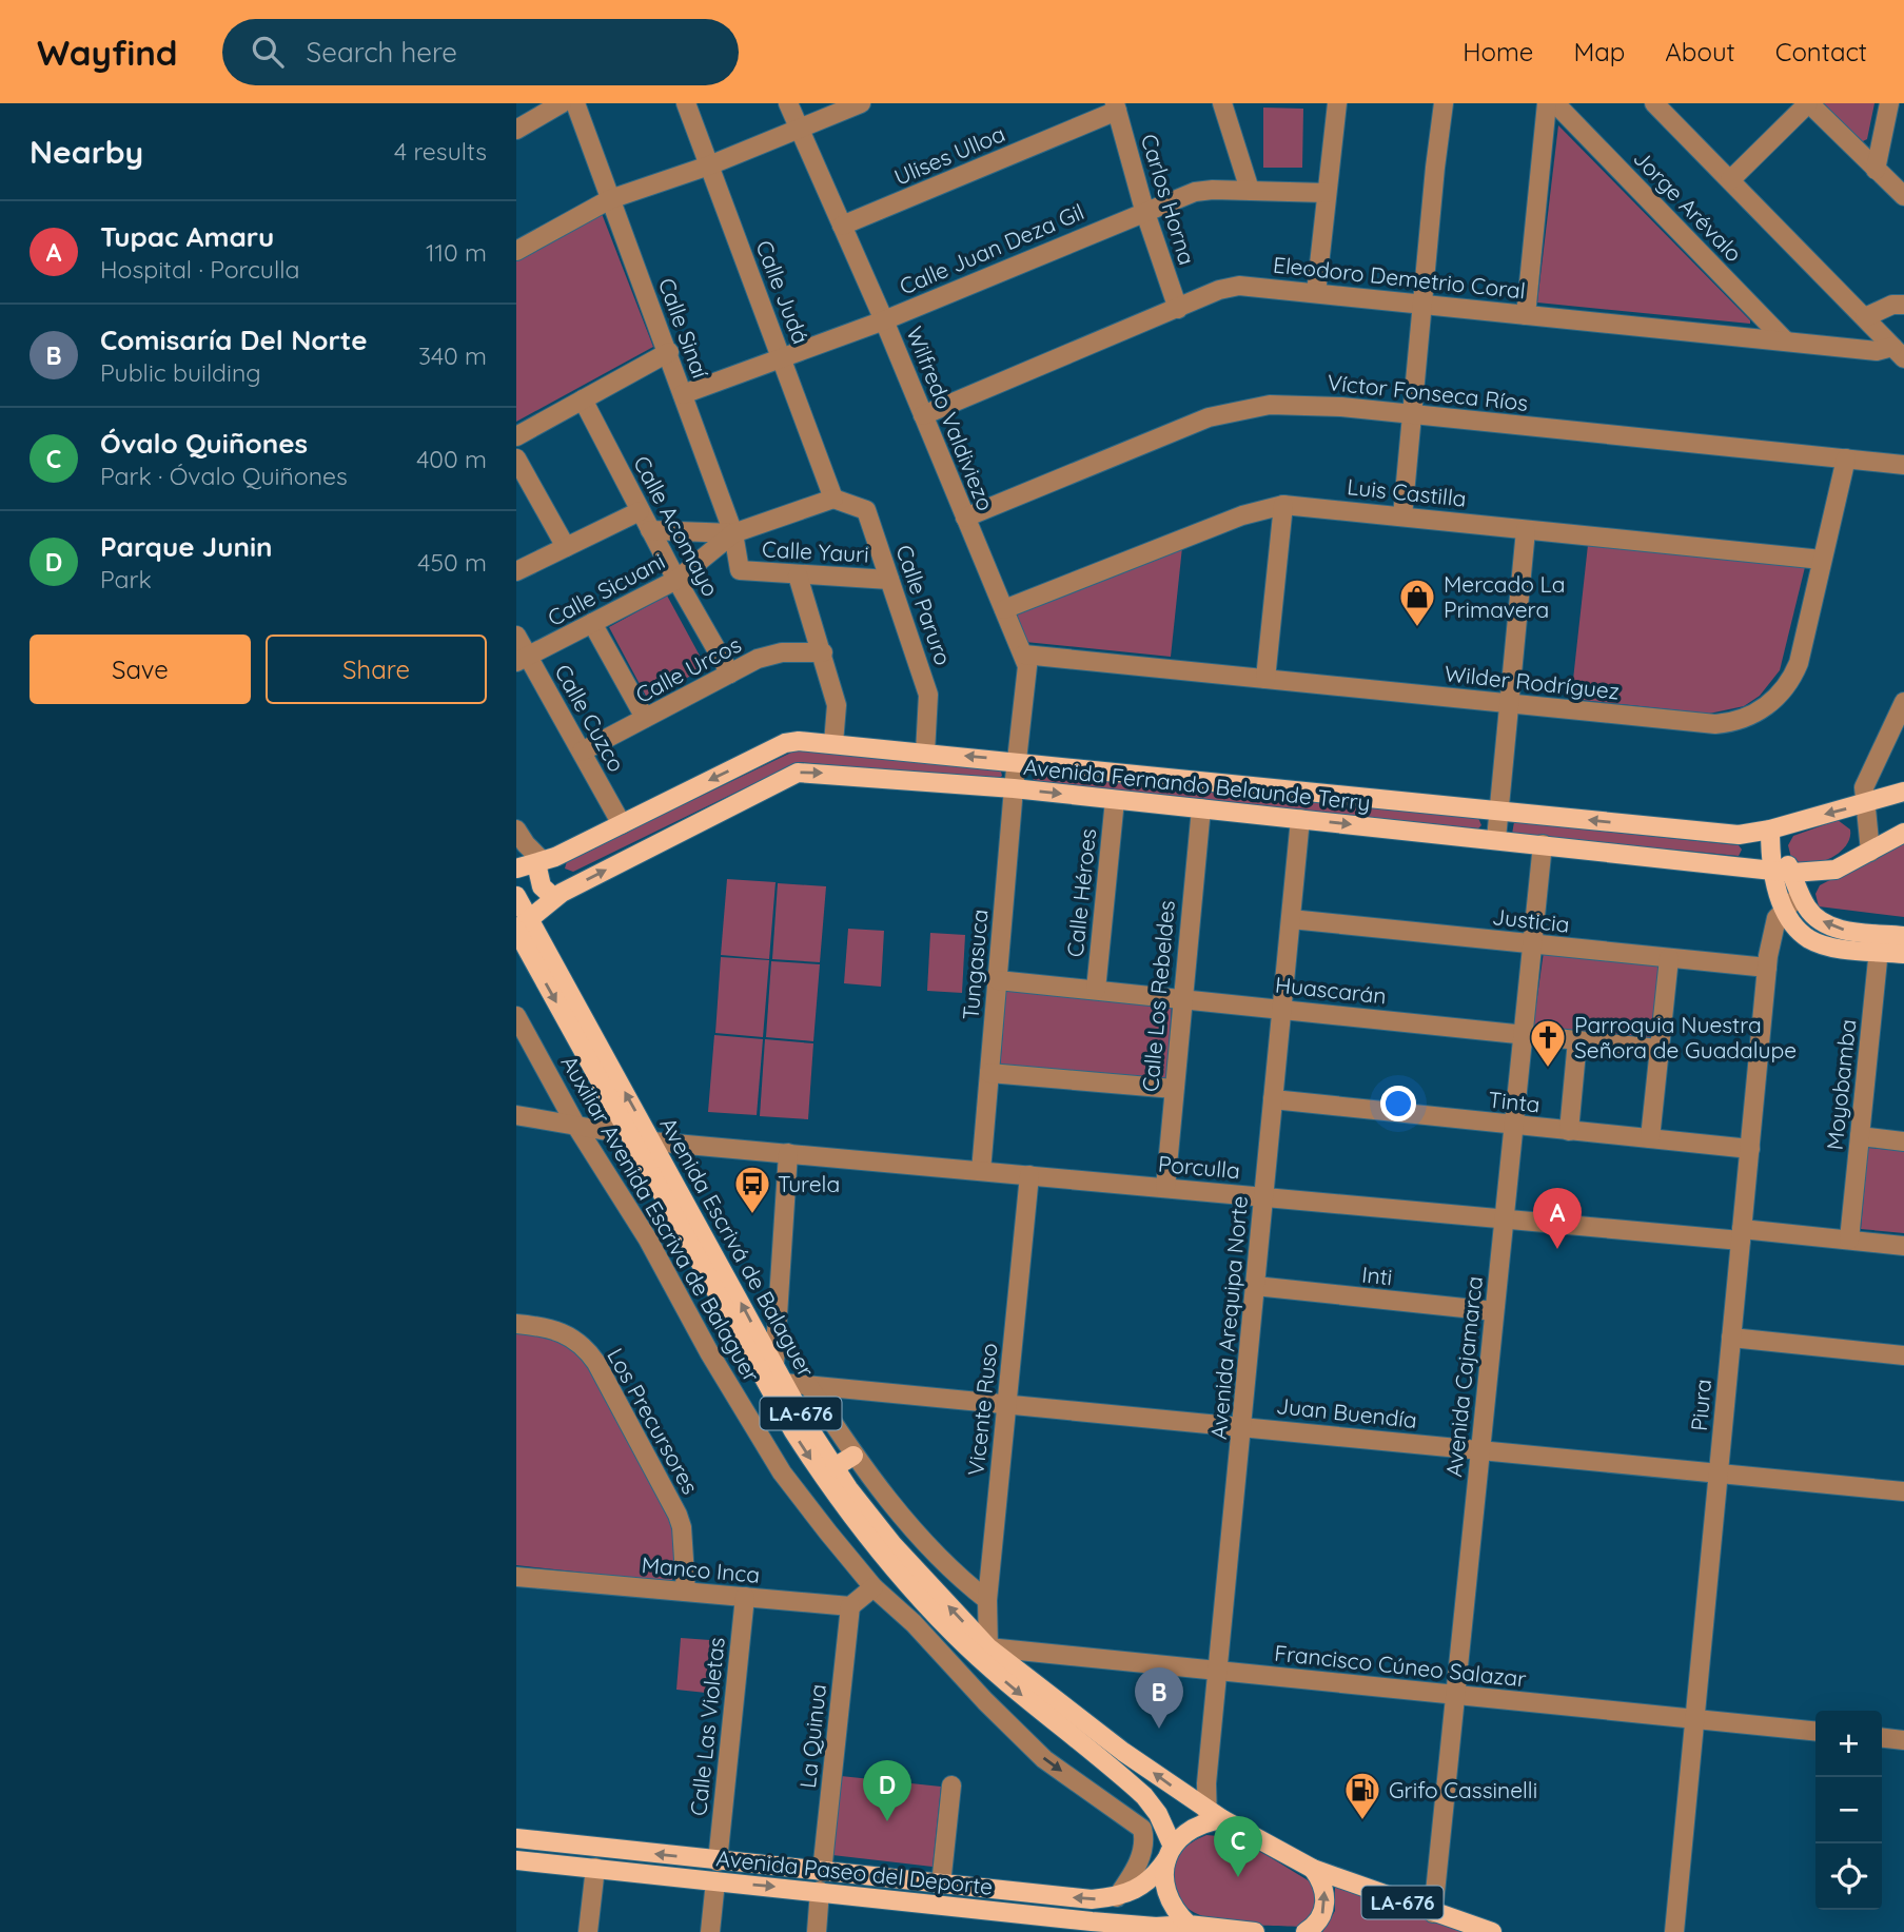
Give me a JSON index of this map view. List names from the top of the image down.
{
  "streets": {
    "main road": [
      "Avenida Fernando Belaunde Terry",
      "Avenida Escrivá de Balaguer",
      "LA-676",
      "Avenida Paseo del Deporte"
    ],
    "street": [
      "Ulises Ulloa",
      "Carlos Horna",
      "Jorge Arévalo",
      "Calle Juan Deza Gil",
      "Eleodoro Demetrio Coral",
      "Calle Judá",
      "Calle Sinaí",
      "Víctor Fonseca Ríos",
      "Wilfredo Valdiviezo",
      "Luis Castilla",
      "Calle Acomayo",
      "Calle Yauri",
      "Calle Sicuani",
      "Calle Paruro",
      "Calle Urcos",
      "Wilder Rodríguez",
      "Calle Cuzco",
      "Calle Héroes",
      "Justicia",
      "Tungasuca",
      "Huascarán",
      "Calle Los Rebeldes",
      "Moyobamba",
      "Tinta",
      "Porculla",
      "Auxiliar Avenida Escriva de Balaguer",
      "Inti",
      "Avenida Arequipa Norte",
      "Avenida Cajamarca",
      "Piura",
      "Vicente Ruso",
      "Juan Buendía",
      "Los Precursores",
      "Manco Inca",
      "Francisco Cúneo Salazar",
      "Calle Las Violetas",
      "La Quinua"
    ]
  },
  "crossings": [
    ["Ulises Ulloa", "Carlos Horna"],
    ["Ulises Ulloa", "Wilfredo Valdiviezo"],
    ["Carlos Horna", "Calle Juan Deza Gil"],
    ["Carlos Horna", "Eleodoro Demetrio Coral"],
    ["Jorge Arévalo", "Eleodoro Demetrio Coral"],
    ["Calle Juan Deza Gil", "Calle Judá"],
    ["Calle Juan Deza Gil", "Calle Sinaí"],
    ["Calle Juan Deza Gil", "Wilfredo Valdiviezo"],
    ["Eleodoro Demetrio Coral", "Wilfredo Valdiviezo"],
    ["Calle Judá", "Calle Sicuani"],
    ["Calle Judá", "Calle Paruro"],
    ["Calle Sinaí", "Calle Yauri"],
    ["Calle Sinaí", "Calle Sicuani"],
    ["Víctor Fonseca Ríos", "Wilfredo Valdiviezo"],
    ["Víctor Fonseca Ríos", "Wilder Rodríguez"],
    ["Wilfredo Valdiviezo", "Luis Castilla"],
    ["Wilfredo Valdiviezo", "Wilder Rodríguez"],
    ["Wilfredo Valdiviezo", "Avenida Fernando Belaunde Terry"],
    ["Wilfredo Valdiviezo", "Tungasuca"],
    ["Luis Castilla", "Wilder Rodríguez"],
    ["Calle Acomayo", "Calle Sicuani"],
    ["Calle Acomayo", "Calle Urcos"],
    ["Calle Yauri", "Calle Paruro"],
    ["Calle Sicuani", "Calle Paruro"],
    ["Calle Sicuani", "Calle Cuzco"],
    ["Calle Paruro", "Avenida Fernando Belaunde Terry"],
    ["Calle Urcos", "Calle Cuzco"],
    ["Calle Cuzco", "Avenida Fernando Belaunde Terry"],
    ["Avenida Fernando Belaunde Terry", "Calle Héroes"],
    ["Avenida Fernando Belaunde Terry", "Tungasuca"],
    ["Avenida Fernando Belaunde Terry", "Calle Los Rebeldes"],
    ["Avenida Fernando Belaunde Terry", "Avenida Escrivá de Balaguer"],
    ["Avenida Fernando Belaunde Terry", "Avenida Arequipa Norte"],
    ["Avenida Fernando Belaunde Terry", "Avenida Cajamarca"],
    ["Calle Héroes", "Huascarán"],
    ["Justicia", "Avenida Arequipa Norte"],
    ["Justicia", "Avenida Cajamarca"],
    ["Justicia", "Piura"],
    ["Tungasuca", "Huascarán"],
    ["Tungasuca", "Porculla"],
    ["Huascarán", "Calle Los Rebeldes"],
    ["Huascarán", "Avenida Arequipa Norte"],
    ["Huascarán", "Avenida Cajamarca"],
    ["Calle Los Rebeldes", "Porculla"],
    ["Moyobamba", "Porculla"],
    ["Tinta", "Avenida Arequipa Norte"],
    ["Tinta", "Avenida Cajamarca"],
    ["Tinta", "Piura"],
    ["Porculla", "Avenida Escrivá de Balaguer"],
    ["Porculla", "Avenida Arequipa Norte"],
    ["Porculla", "Avenida Cajamarca"],
    ["Porculla", "Piura"],
    ["Porculla", "Vicente Ruso"],
    ["Auxiliar Avenida Escriva de Balaguer", "Avenida Paseo del Deporte"],
    ["Avenida Escrivá de Balaguer", "Avenida Arequipa Norte"],
    ["Avenida Escrivá de Balaguer", "Vicente Ruso"],
    ["Avenida Escrivá de Balaguer", "Juan Buendía"],
    ["Avenida Escrivá de Balaguer", "LA-676"],
    ["Avenida Escrivá de Balaguer", "Francisco Cúneo Salazar"],
    ["Avenida Escrivá de Balaguer", "Avenida Paseo del Deporte"],
    ["Inti", "Avenida Arequipa Norte"],
    ["Inti", "Avenida Cajamarca"],
    ["Avenida Arequipa Norte", "Juan Buendía"],
    ["Avenida Arequipa Norte", "LA-676"],
    ["Avenida Arequipa Norte", "Francisco Cúneo Salazar"],
    ["Avenida Arequipa Norte", "Avenida Paseo del Deporte"],
    ["Avenida Cajamarca", "Juan Buendía"],
    ["Avenida Cajamarca", "LA-676"],
    ["Avenida Cajamarca", "Francisco Cúneo Salazar"],
    ["Piura", "Juan Buendía"],
    ["Piura", "Francisco Cúneo Salazar"],
    ["Vicente Ruso", "Juan Buendía"],
    ["Vicente Ruso", "Francisco Cúneo Salazar"],
    ["LA-676", "Avenida Paseo del Deporte"],
    ["Los Precursores", "Manco Inca"],
    ["Manco Inca", "Calle Las Violetas"],
    ["Manco Inca", "La Quinua"],
    ["Calle Las Violetas", "Avenida Paseo del Deporte"],
    ["La Quinua", "Avenida Paseo del Deporte"]
  ],
  "one_way": ["Auxiliar Avenida Escriva de Balaguer"],
  "places": {
    "shop": ["Mercado La Primavera"],
    "church": ["Parroquia Nuestra Señora de Guadalupe"],
    "bus stop": ["Turela"],
    "fuel station": ["Grifo Cassinelli"]
  },
  "page": {
    "header": "Wayfind",
    "search": "Search here",
    "nav": [
      "Home",
      "Map",
      "About",
      "Contact"
    ],
    "heading": ["Nearby", "4 results"],
    "list": [
      {
        "mark": "A",
        "name": "Tupac Amaru",
        "note": "Hospital · Porculla",
        "value": "110 m"
      },
      {
        "mark": "B",
        "name": "Comisaría Del Norte",
        "note": "Public building",
        "value": "340 m"
      },
      {
        "mark": "C",
        "name": "Óvalo Quiñones",
        "note": "Park · Óvalo Quiñones",
        "value": "400 m"
      },
      {
        "mark": "D",
        "name": "Parque Junin",
        "note": "Park",
        "value": "450 m"
      }
    ],
    "buttons": ["Save", "Share"],
    "pins": [
      "A",
      "B",
      "D",
      "C"
    ],
    "map_buttons": ["+", "−"]
  }
}
